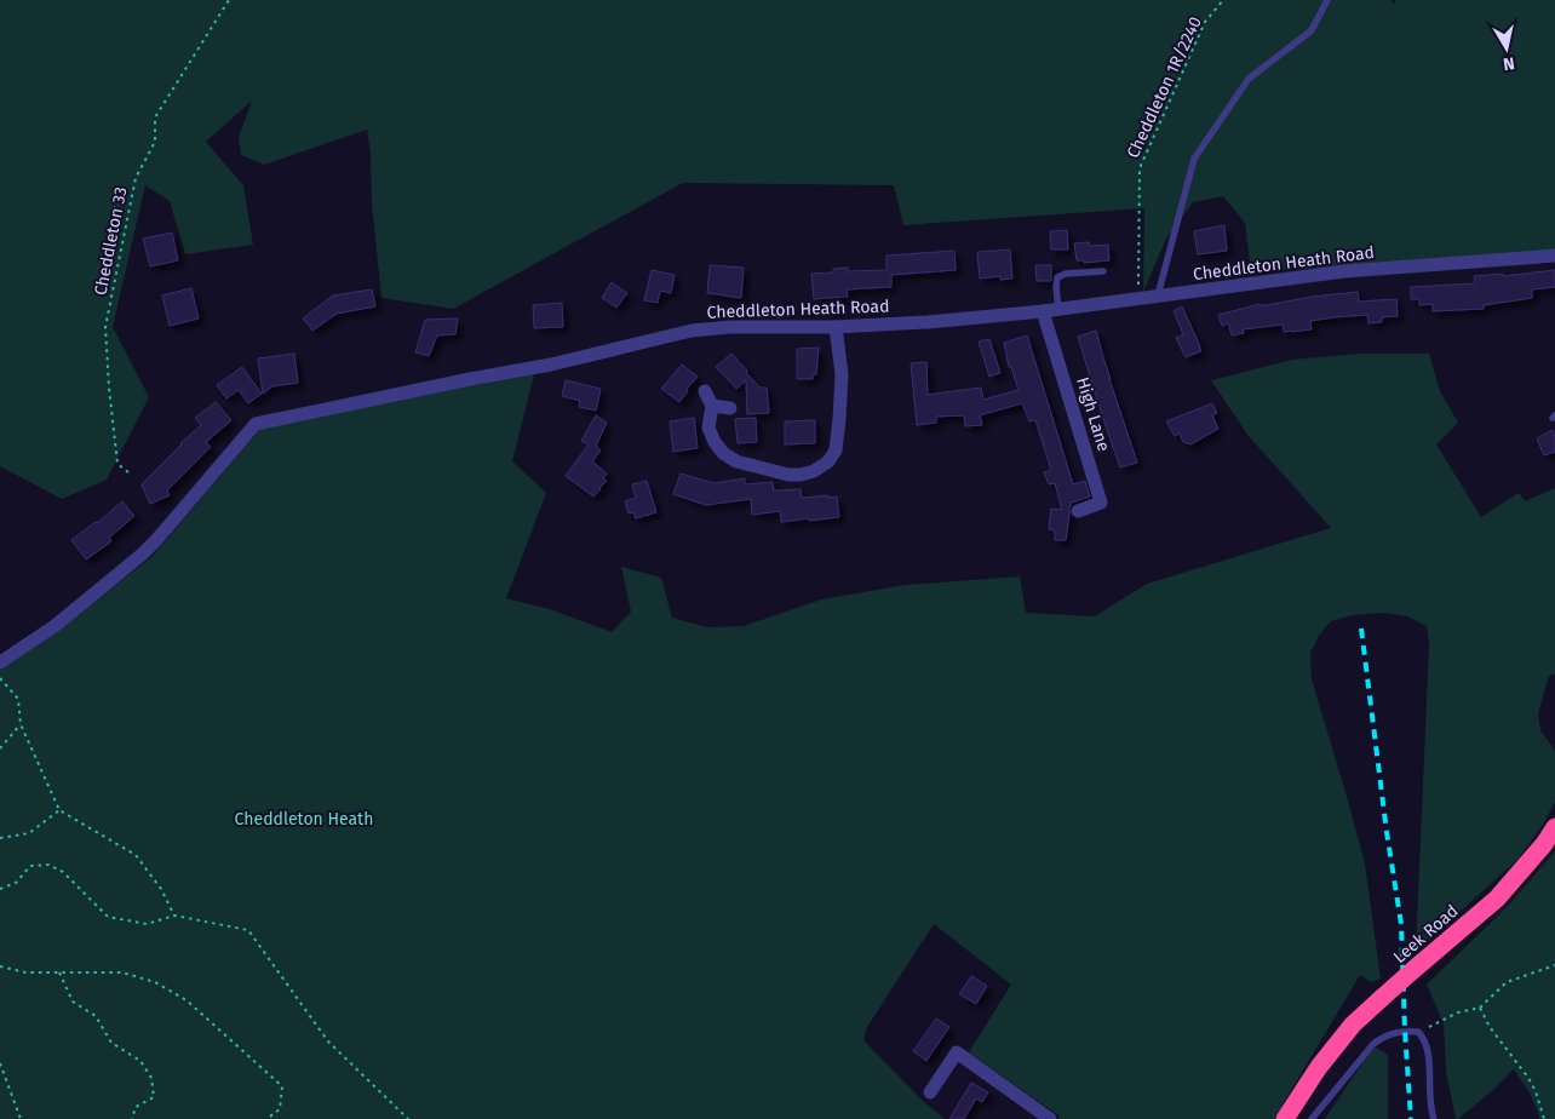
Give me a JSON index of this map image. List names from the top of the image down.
{
  "streets": {
    "highway": ["Leek Road"],
    "street": ["Cheddleton Heath Road", "High Lane"],
    "path": ["Cheddleton 1R/2240", "Cheddleton 33"]
  },
  "crossings": [
    ["Cheddleton 1R/2240", "Cheddleton Heath Road"],
    ["Cheddleton Heath Road", "High Lane"]
  ],
  "parks": ["Cheddleton Heath"],
  "north": "bottom"
}
